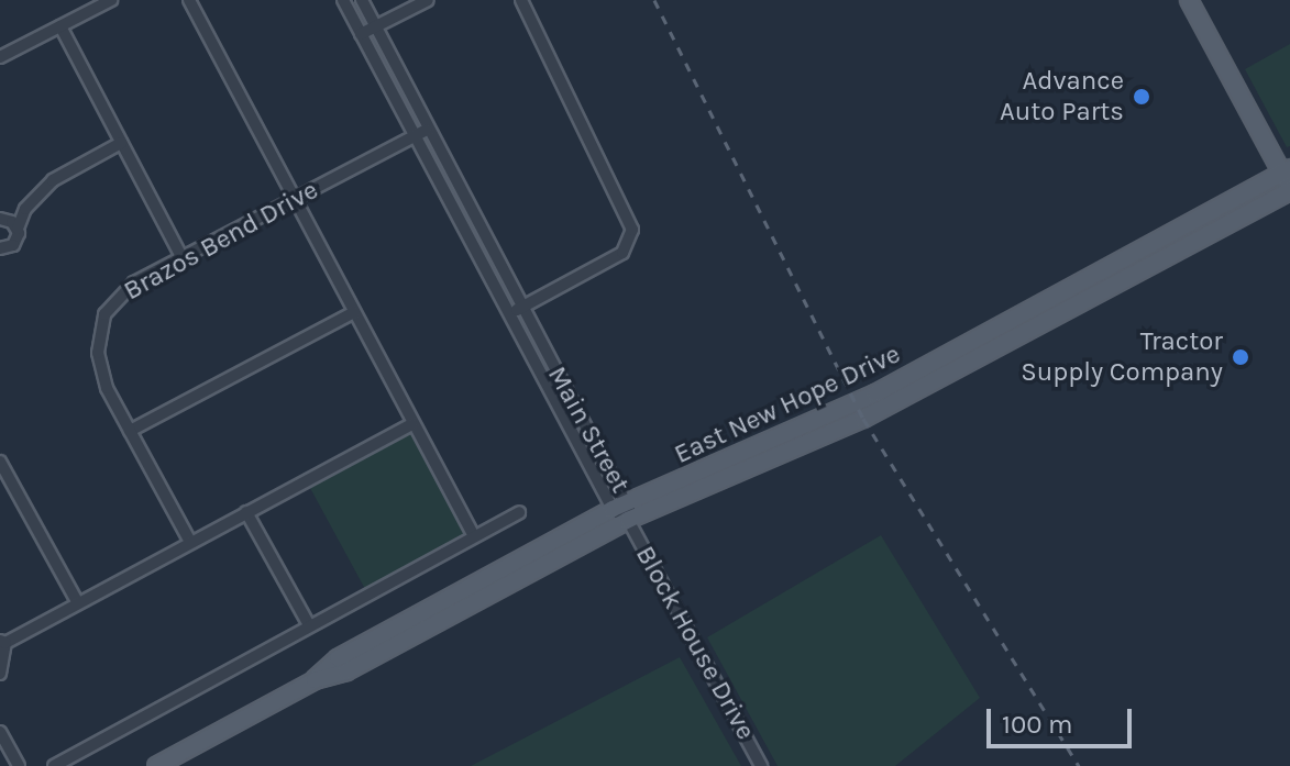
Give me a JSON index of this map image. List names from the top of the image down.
{
  "streets": {
    "main road": ["East New Hope Drive"],
    "street": ["Brazos Bend Drive", "Main Street", "Block House Drive"]
  },
  "crossings": [
    ["Brazos Bend Drive", "Main Street"],
    ["East New Hope Drive", "Main Street"],
    ["East New Hope Drive", "Block House Drive"],
    ["Main Street", "Block House Drive"]
  ],
  "places": ["Advance Auto Parts", "Tractor Supply Company"],
  "scale_bar": "100 m"
}
